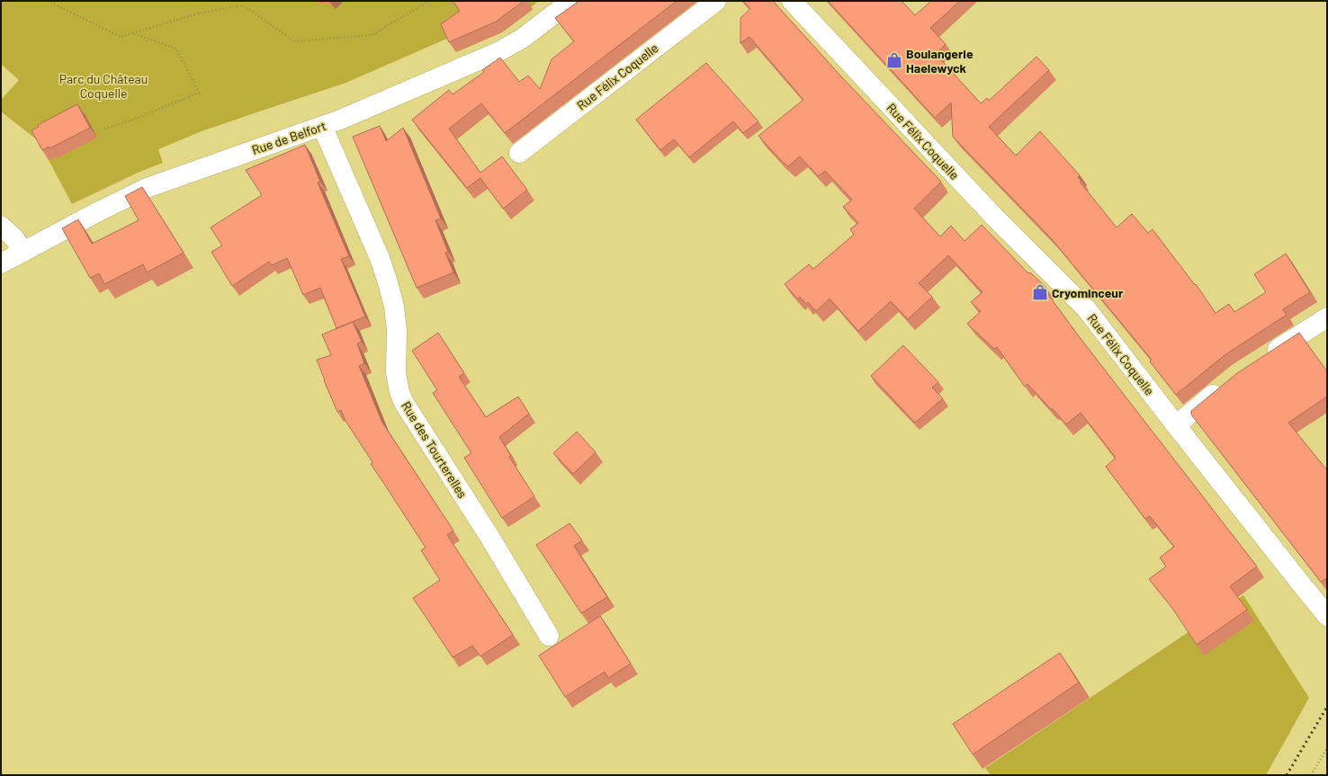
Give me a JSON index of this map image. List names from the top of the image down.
{
  "streets": {
    "street": ["Rue Félix Coquelle", "Rue de Belfort", "Rue des Tourterelles"]
  },
  "crossings": [
    ["Rue de Belfort", "Rue des Tourterelles"]
  ],
  "parks": ["Parc du Château Coquelle"],
  "places": {
    "shop": ["Boulangerie Haelewyck", "Cryominceur"]
  }
}
